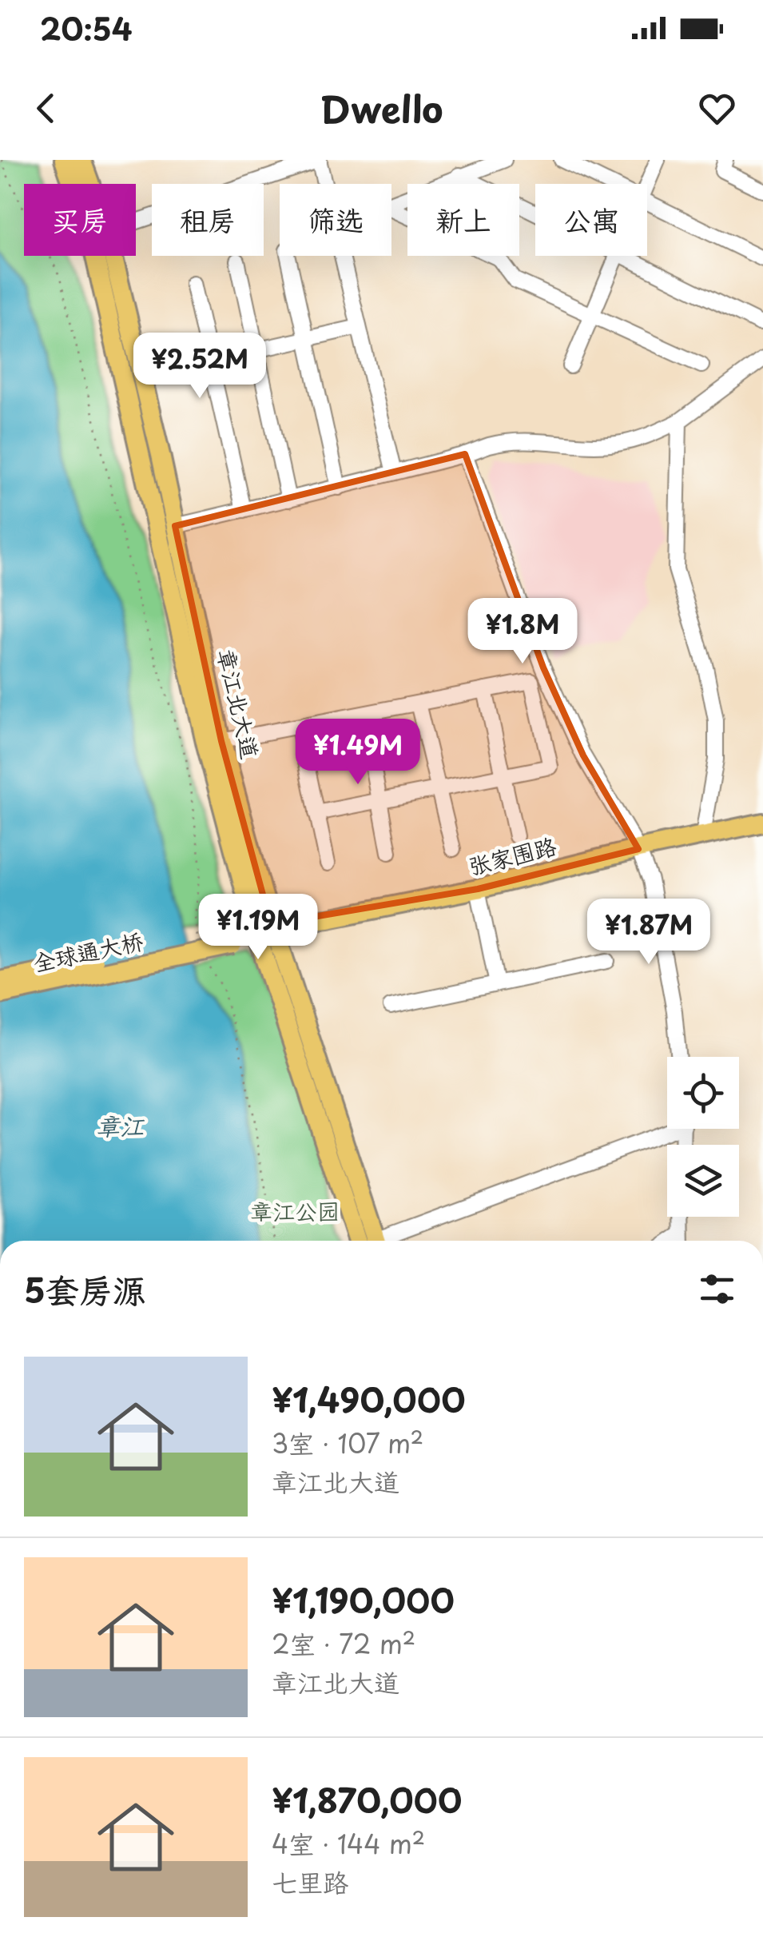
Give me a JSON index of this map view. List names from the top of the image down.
{
  "streets": {
    "main road": ["章江北大道", "张家围路", "全球通大桥"]
  },
  "crossings": [
    ["章江北大道", "张家围路"],
    ["张家围路", "全球通大桥"]
  ],
  "water": ["章江"],
  "parks": ["章江公园"],
  "page": {
    "status": "20:54",
    "header": "Dwello",
    "chip": [
      "买房",
      "租房",
      "筛选",
      "新上",
      "公寓"
    ],
    "price": [
      "¥2.52M",
      "¥1.8M",
      "¥1.49M",
      "¥1.19M",
      "¥1.87M"
    ],
    "heading": "5套房源",
    "list": [
      {
        "name": "¥1,490,000",
        "note": "3室 · 107 m² · 章江北大道"
      },
      {
        "name": "¥1,190,000",
        "note": "2室 · 72 m² · 章江北大道"
      },
      {
        "name": "¥1,870,000",
        "note": "4室 · 144 m² · 七里路"
      }
    ]
  }
}
